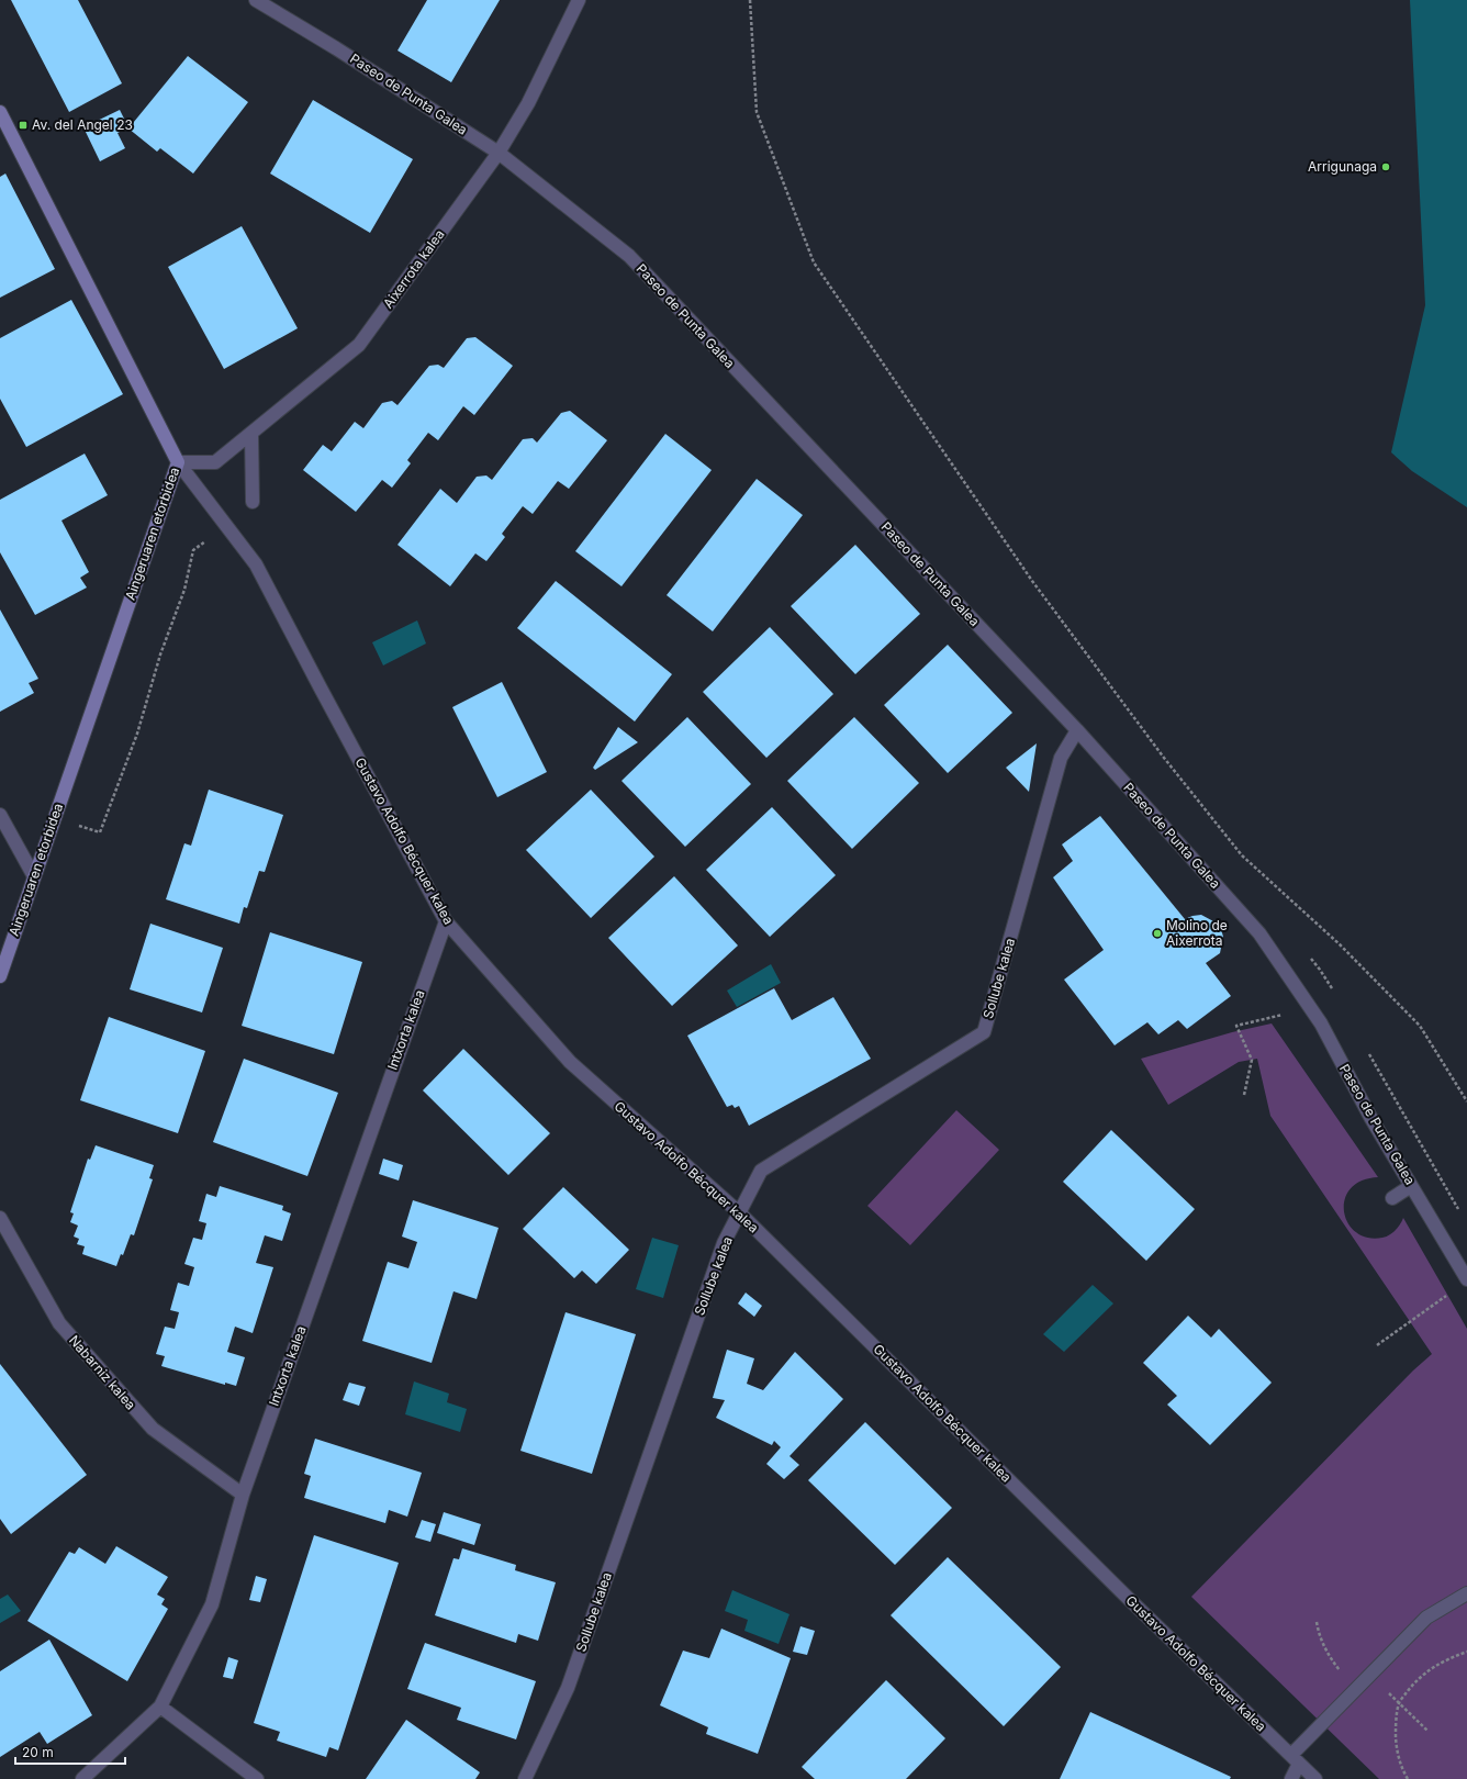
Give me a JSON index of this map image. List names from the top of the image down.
{
  "streets": {
    "street": [
      "Paseo de Punta Galea",
      "Aixerrota kalea",
      "Aingeruaren etorbidea",
      "Gustavo Adolfo Bécquer kalea",
      "Sollube kalea",
      "Intxorta kalea",
      "Nabarniz kalea"
    ]
  },
  "crossings": [
    ["Paseo de Punta Galea", "Aixerrota kalea"],
    ["Paseo de Punta Galea", "Sollube kalea"],
    ["Aixerrota kalea", "Aingeruaren etorbidea"],
    ["Aixerrota kalea", "Gustavo Adolfo Bécquer kalea"],
    ["Aingeruaren etorbidea", "Gustavo Adolfo Bécquer kalea"],
    ["Gustavo Adolfo Bécquer kalea", "Sollube kalea"],
    ["Gustavo Adolfo Bécquer kalea", "Intxorta kalea"],
    ["Intxorta kalea", "Nabarniz kalea"]
  ],
  "places": {
    "transit": ["Av. del Angel 23"],
    "other": ["Arrigunaga", "Molino de Aixerrota"]
  },
  "scale_bar": "20 m"
}
